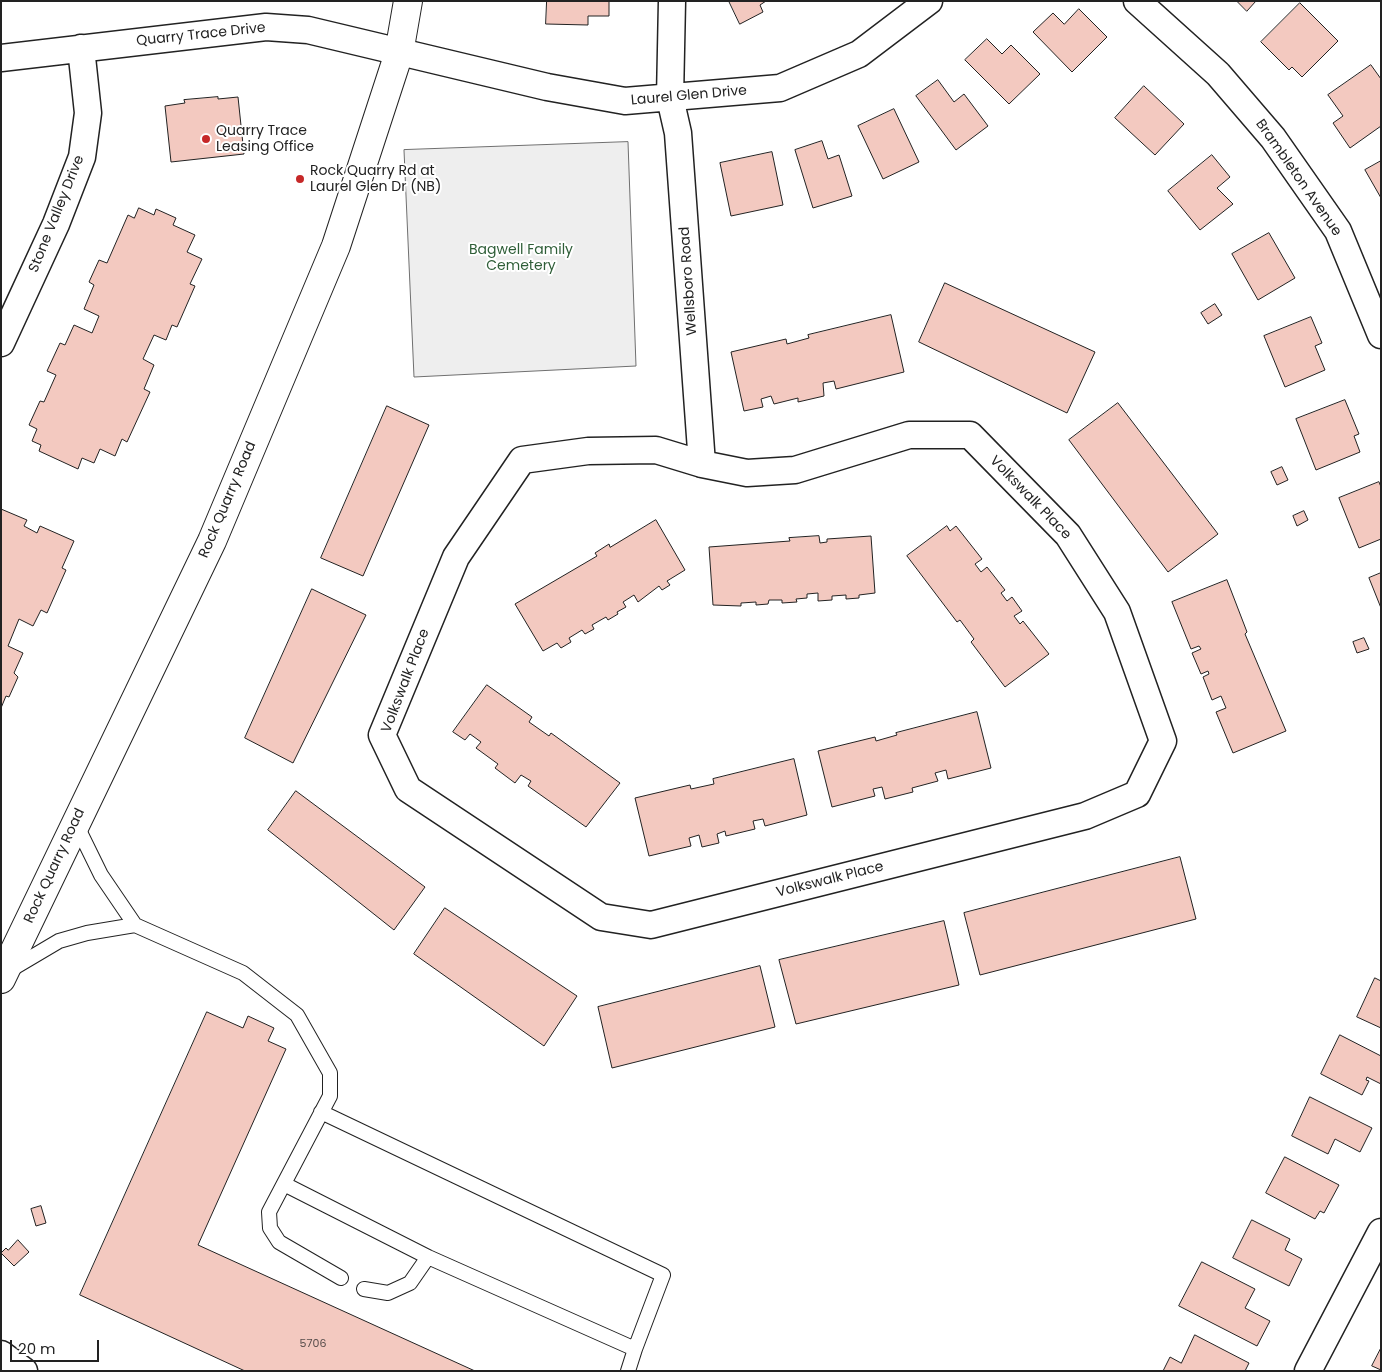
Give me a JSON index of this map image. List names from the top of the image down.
{
  "streets": {
    "main road": ["Rock Quarry Road"],
    "street": [
      "Quarry Trace Drive",
      "Laurel Glen Drive",
      "Brambleton Avenue",
      "Stone Valley Drive",
      "Wellsboro Road",
      "Volkswalk Place"
    ]
  },
  "crossings": [
    ["Quarry Trace Drive", "Laurel Glen Drive"],
    ["Quarry Trace Drive", "Stone Valley Drive"],
    ["Quarry Trace Drive", "Rock Quarry Road"],
    ["Laurel Glen Drive", "Wellsboro Road"],
    ["Laurel Glen Drive", "Rock Quarry Road"],
    ["Wellsboro Road", "Volkswalk Place"]
  ],
  "parks": ["Bagwell Family Cemetery"],
  "places": ["Quarry Trace Leasing Office", "Rock Quarry Rd at Laurel Glen Dr (NB)"],
  "house_numbers": ["5706"],
  "scale_bar": "20 m"
}
